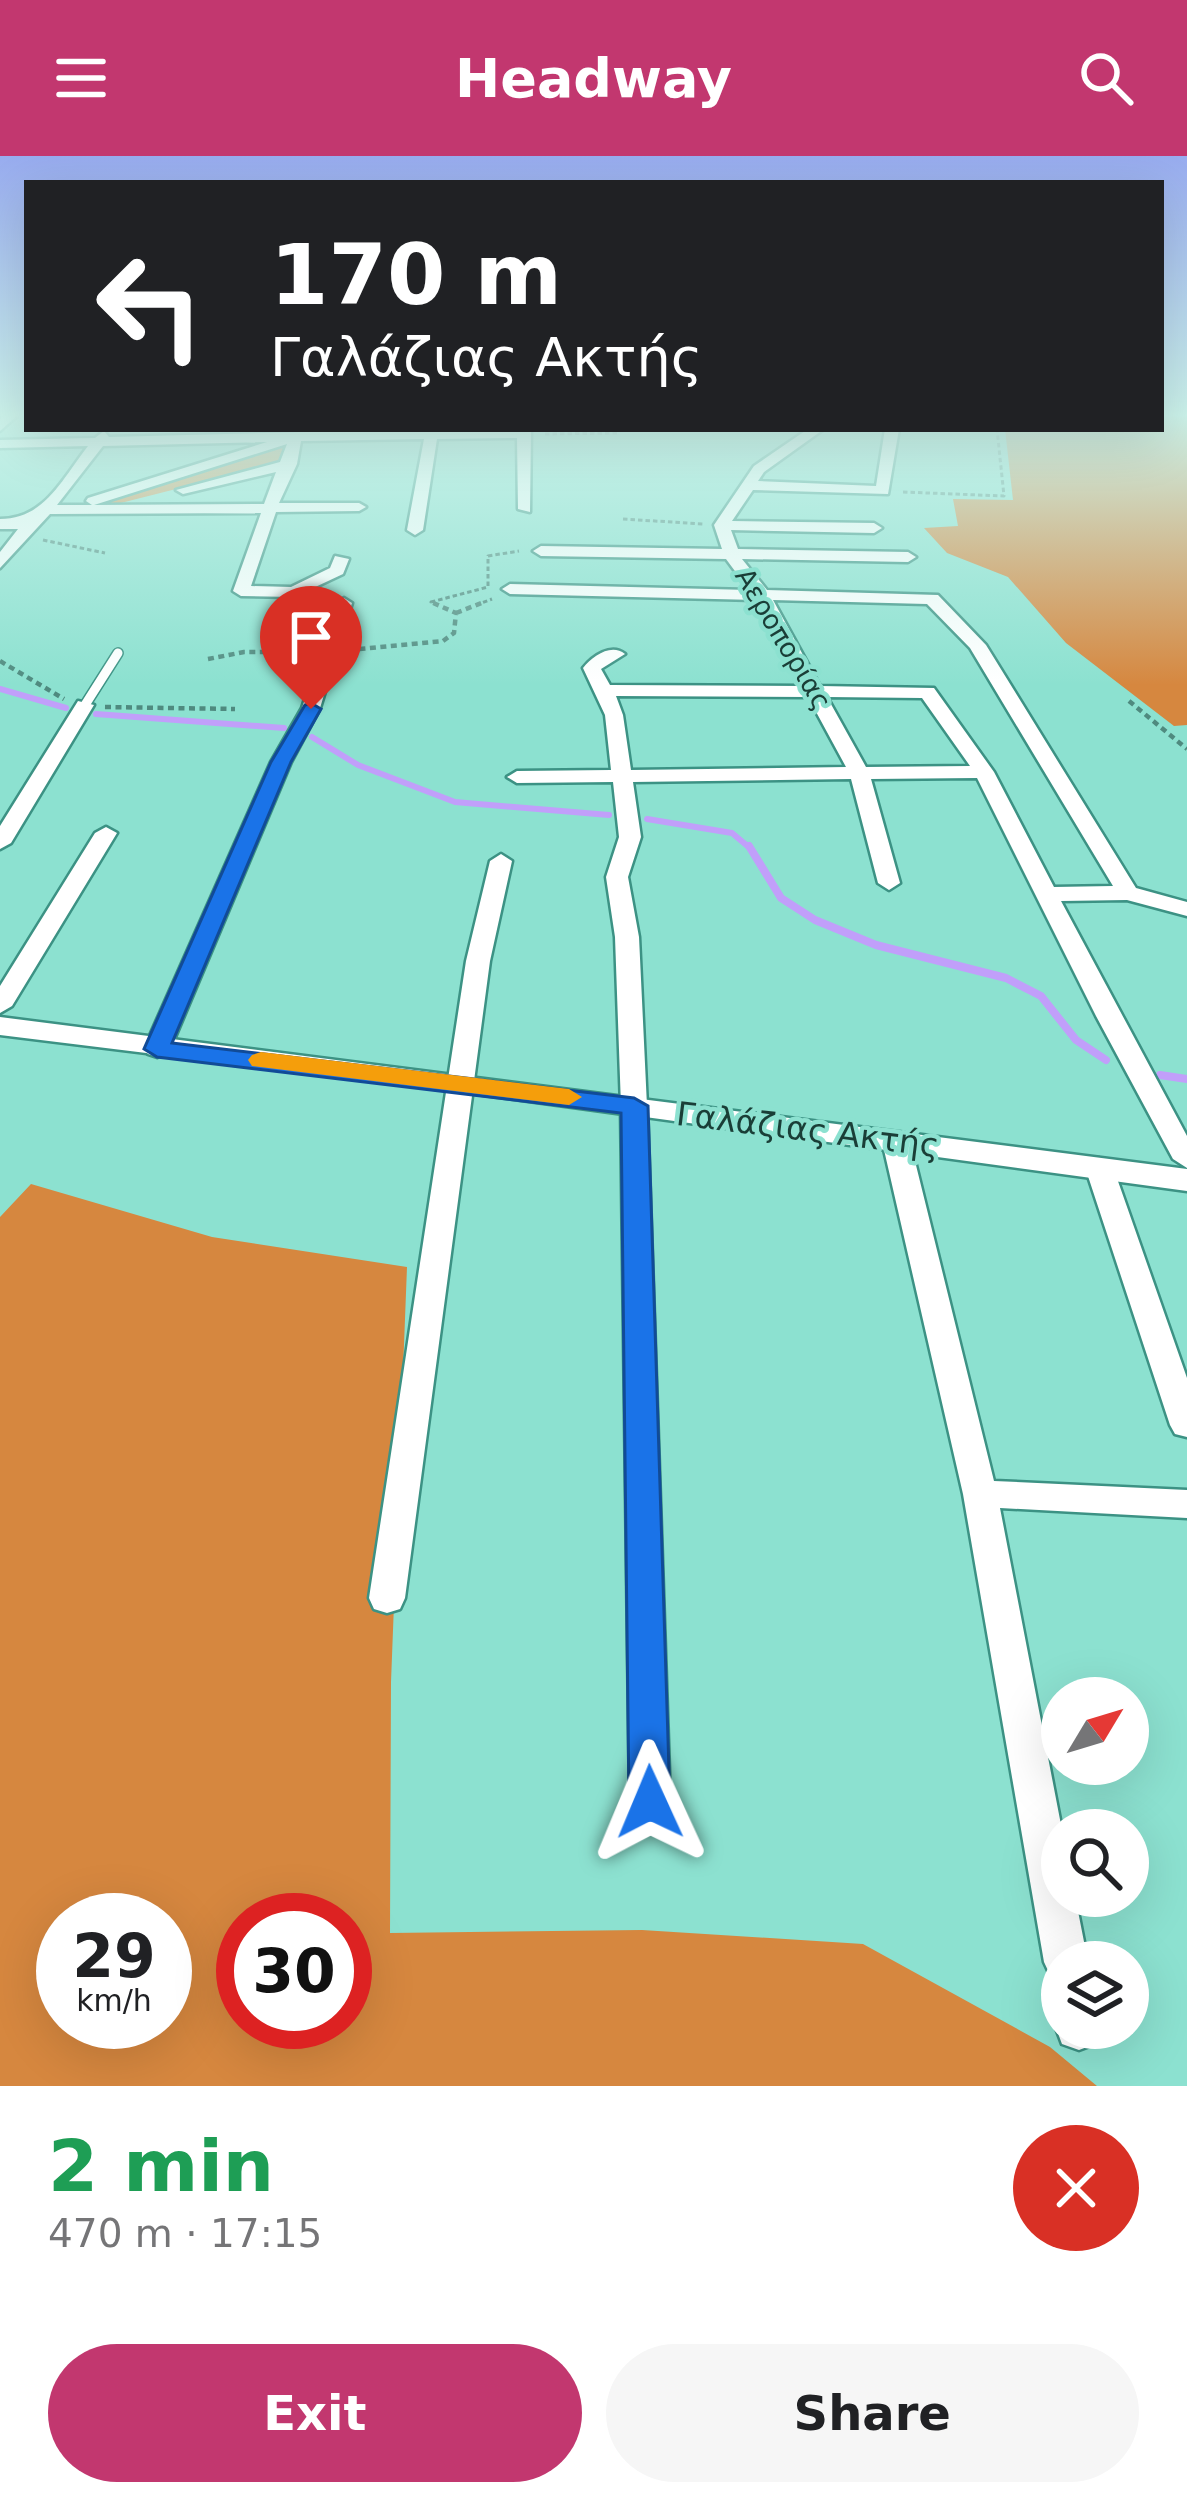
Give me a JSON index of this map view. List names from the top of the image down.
{
  "streets": {
    "street": ["Αεροπορίας", "Γαλάζιας Ακτής"]
  },
  "north": "top right",
  "page": {
    "header": "Headway",
    "turn": ["170 m", "Γαλάζιας Ακτής"],
    "speed": "29 km/h",
    "limit": "30",
    "heading": ["2 min", "470 m · 17:15"],
    "buttons": ["Exit", "Share"]
  }
}
